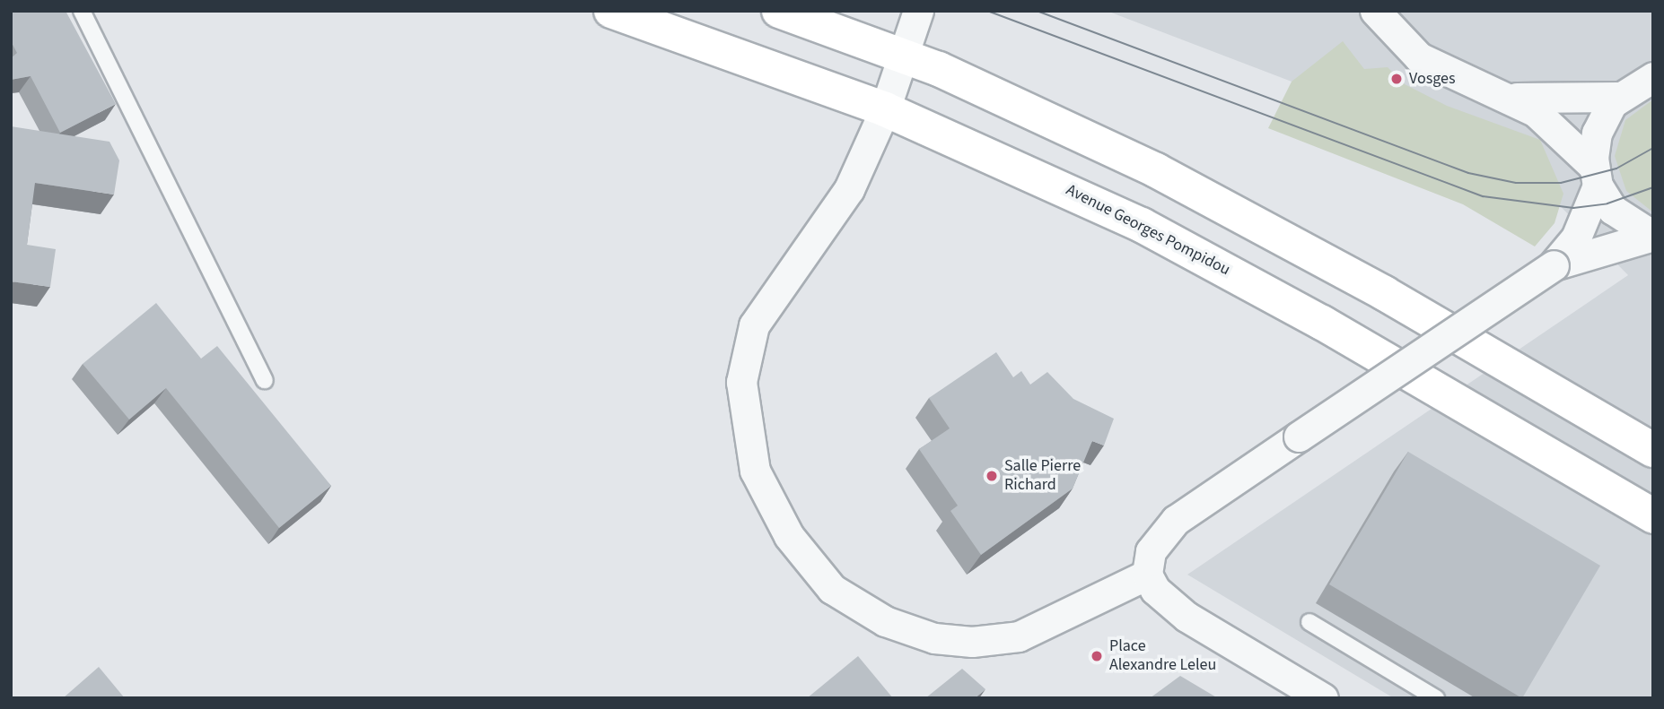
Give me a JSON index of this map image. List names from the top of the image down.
{
  "streets": {
    "main road": ["Avenue Georges Pompidou"]
  },
  "places": ["Vosges", "Salle Pierre Richard", "Place Alexandre Leleu"]
}
